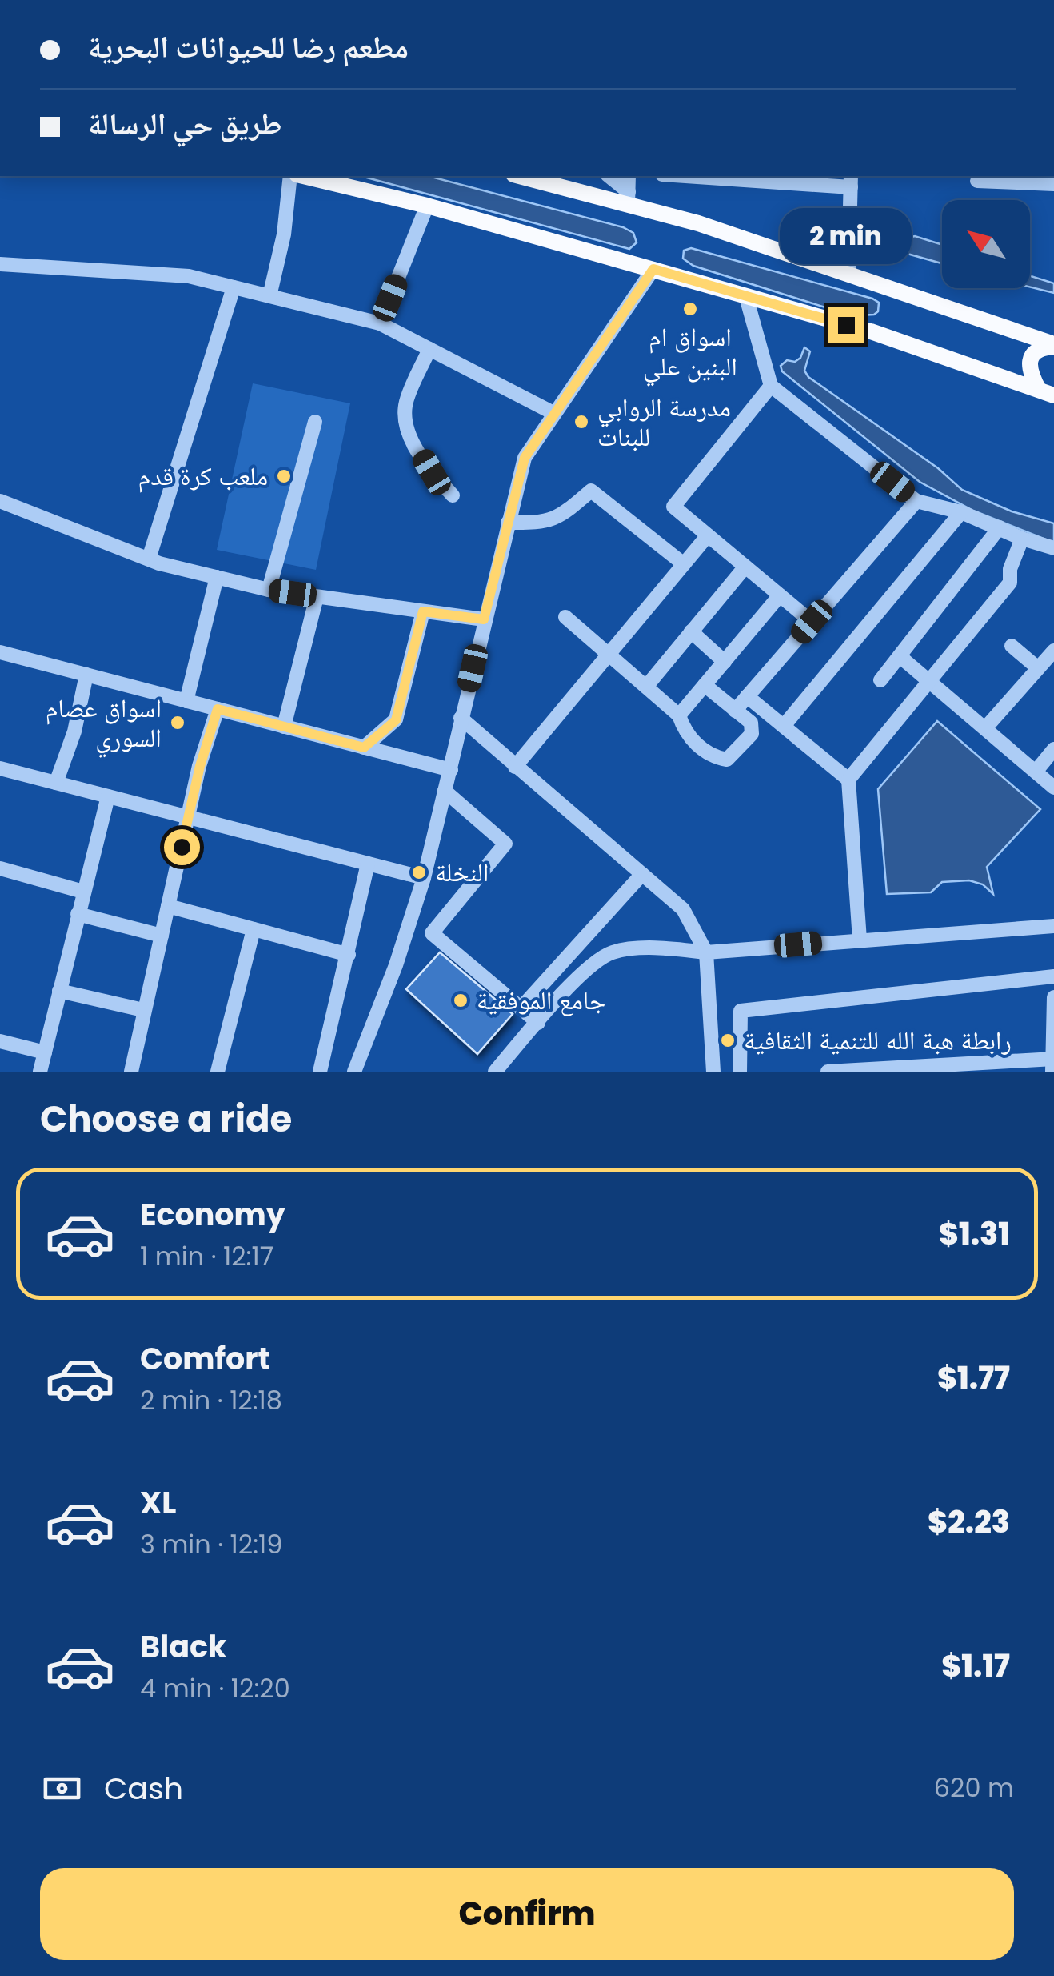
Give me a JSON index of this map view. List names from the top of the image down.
{
  "places": [
    "اسواق ام البنين علي",
    "مدرسة الروابي للبنات",
    "ملعب كرة قدم",
    "اسواق عصام السوري",
    "النخلة",
    "جامع الموفقية",
    "رابطة هبة الله للتنمية الثقافية"
  ],
  "north": "top left",
  "page": {
    "banner": ["مطعم رضا للحيوانات البحرية", "طريق حي الرسالة"],
    "bubble": "2 min",
    "heading": "Choose a ride",
    "list": [
      {
        "name": "Economy",
        "note": "1 min · 12:17",
        "value": "$1.31"
      },
      {
        "name": "Comfort",
        "note": "2 min · 12:18",
        "value": "$1.77"
      },
      {
        "name": "XL",
        "note": "3 min · 12:19",
        "value": "$2.23"
      },
      {
        "name": "Black",
        "note": "4 min · 12:20",
        "value": "$1.17"
      }
    ],
    "pay": ["Cash", "620 m"],
    "buttons": "Confirm"
  }
}
